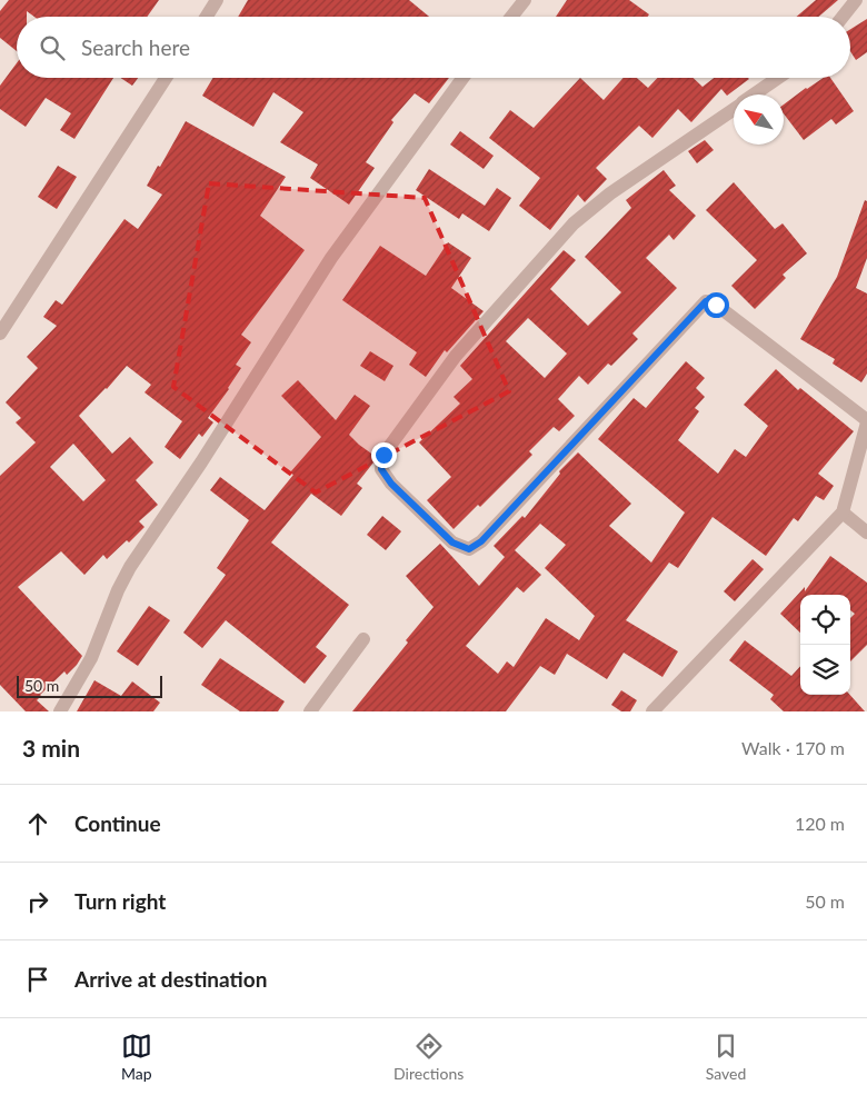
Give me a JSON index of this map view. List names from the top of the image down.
{
  "scale_bar": "50 m",
  "north": "top left",
  "page": {
    "search": "Search here",
    "scale": "50 m",
    "heading": ["3 min", "Walk · 170 m"],
    "list": [
      ["Continue", "120 m"],
      ["Turn right", "50 m"],
      "Arrive at destination"
    ],
    "nav": ["Map", "Directions", "Saved"]
  }
}
